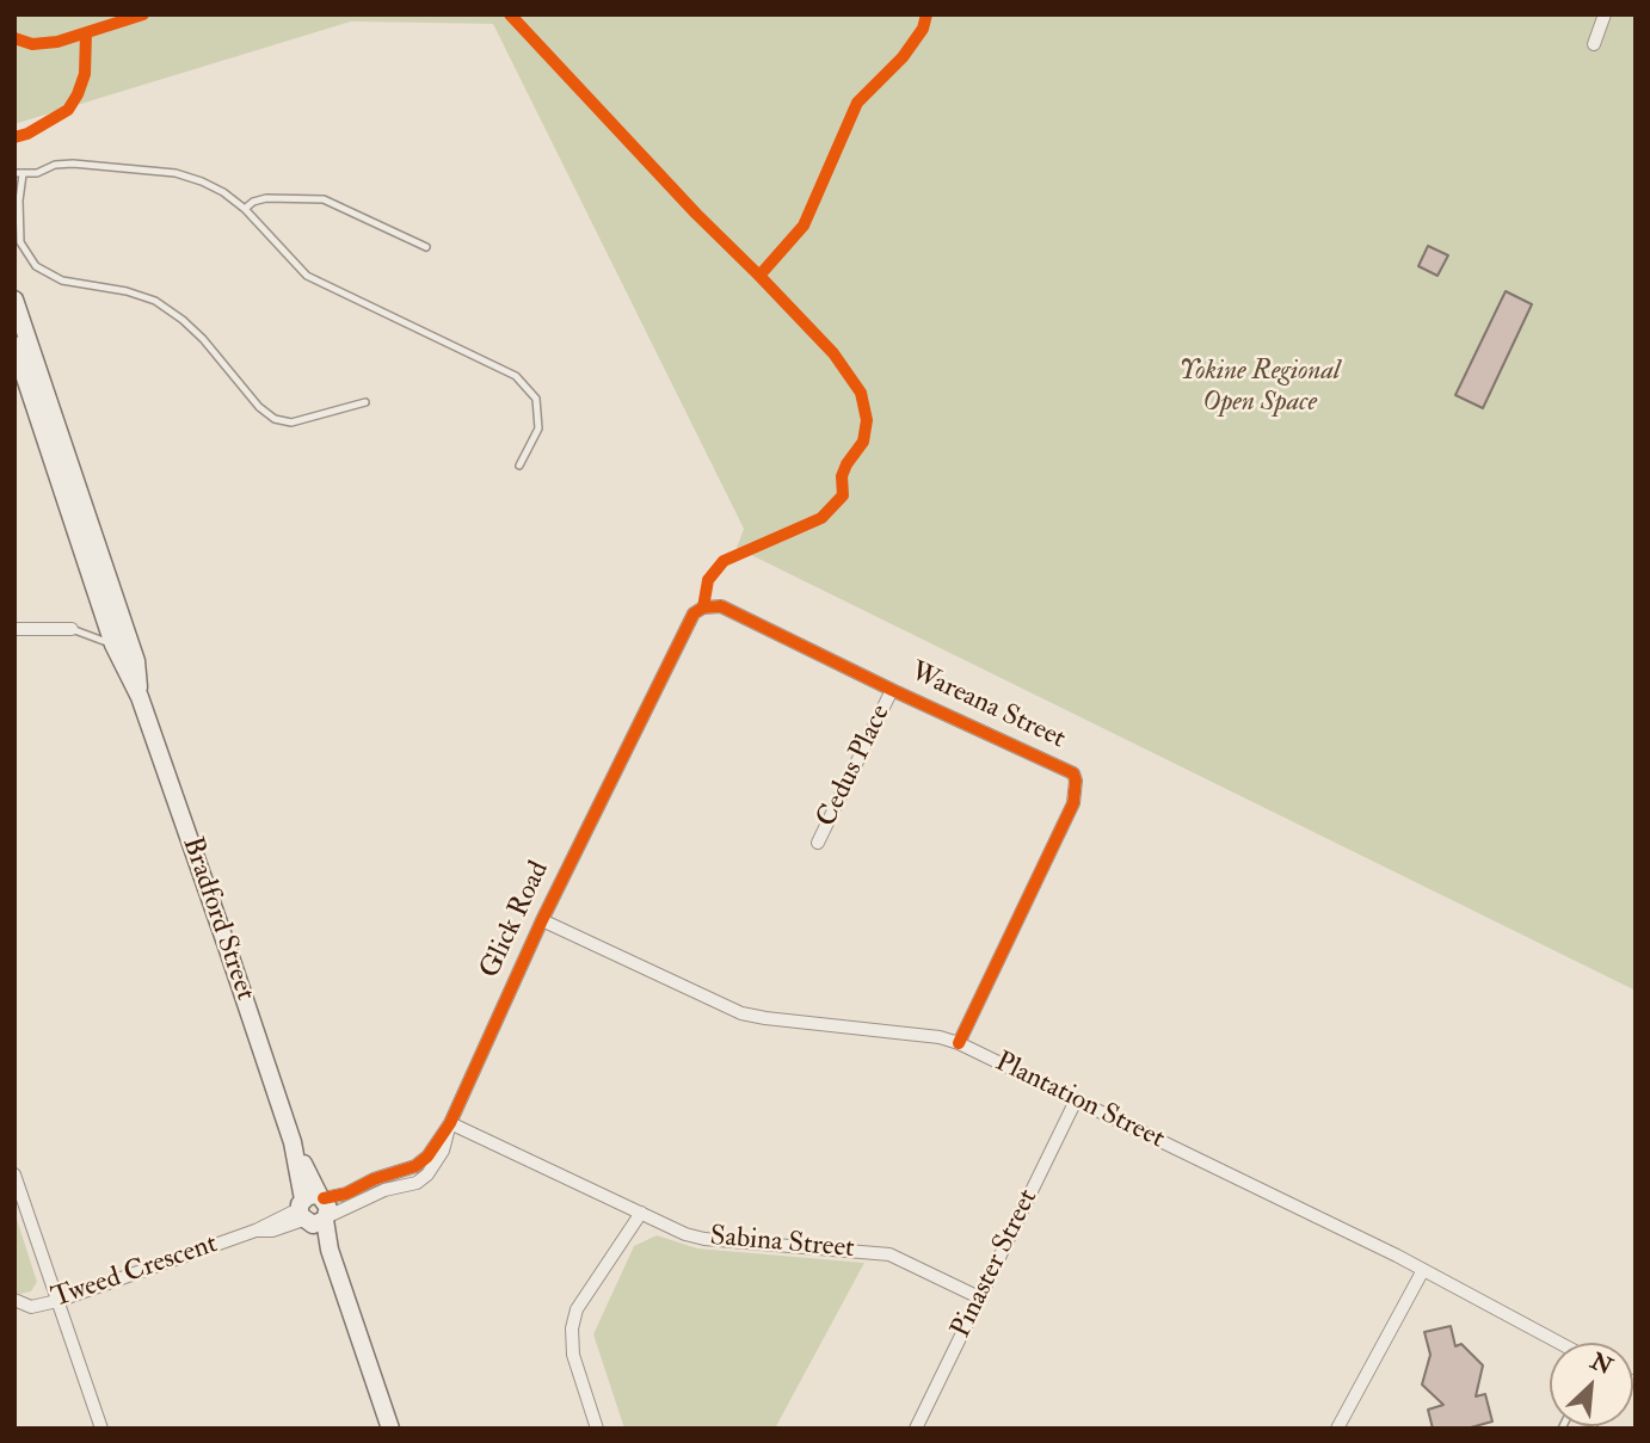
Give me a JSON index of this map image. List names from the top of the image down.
{
  "streets": {
    "street": [
      "Wareana Street",
      "Cedus Place",
      "Bradford Street",
      "Glick Road",
      "Plantation Street",
      "Sabina Street",
      "Pinaster Street",
      "Tweed Crescent"
    ]
  },
  "crossings": [
    ["Wareana Street", "Cedus Place"],
    ["Wareana Street", "Glick Road"],
    ["Wareana Street", "Plantation Street"],
    ["Bradford Street", "Glick Road"],
    ["Bradford Street", "Tweed Crescent"],
    ["Glick Road", "Plantation Street"],
    ["Glick Road", "Sabina Street"],
    ["Glick Road", "Tweed Crescent"],
    ["Plantation Street", "Pinaster Street"],
    ["Sabina Street", "Pinaster Street"]
  ],
  "parks": ["Yokine Regional Open Space"],
  "north": "top right"
}
